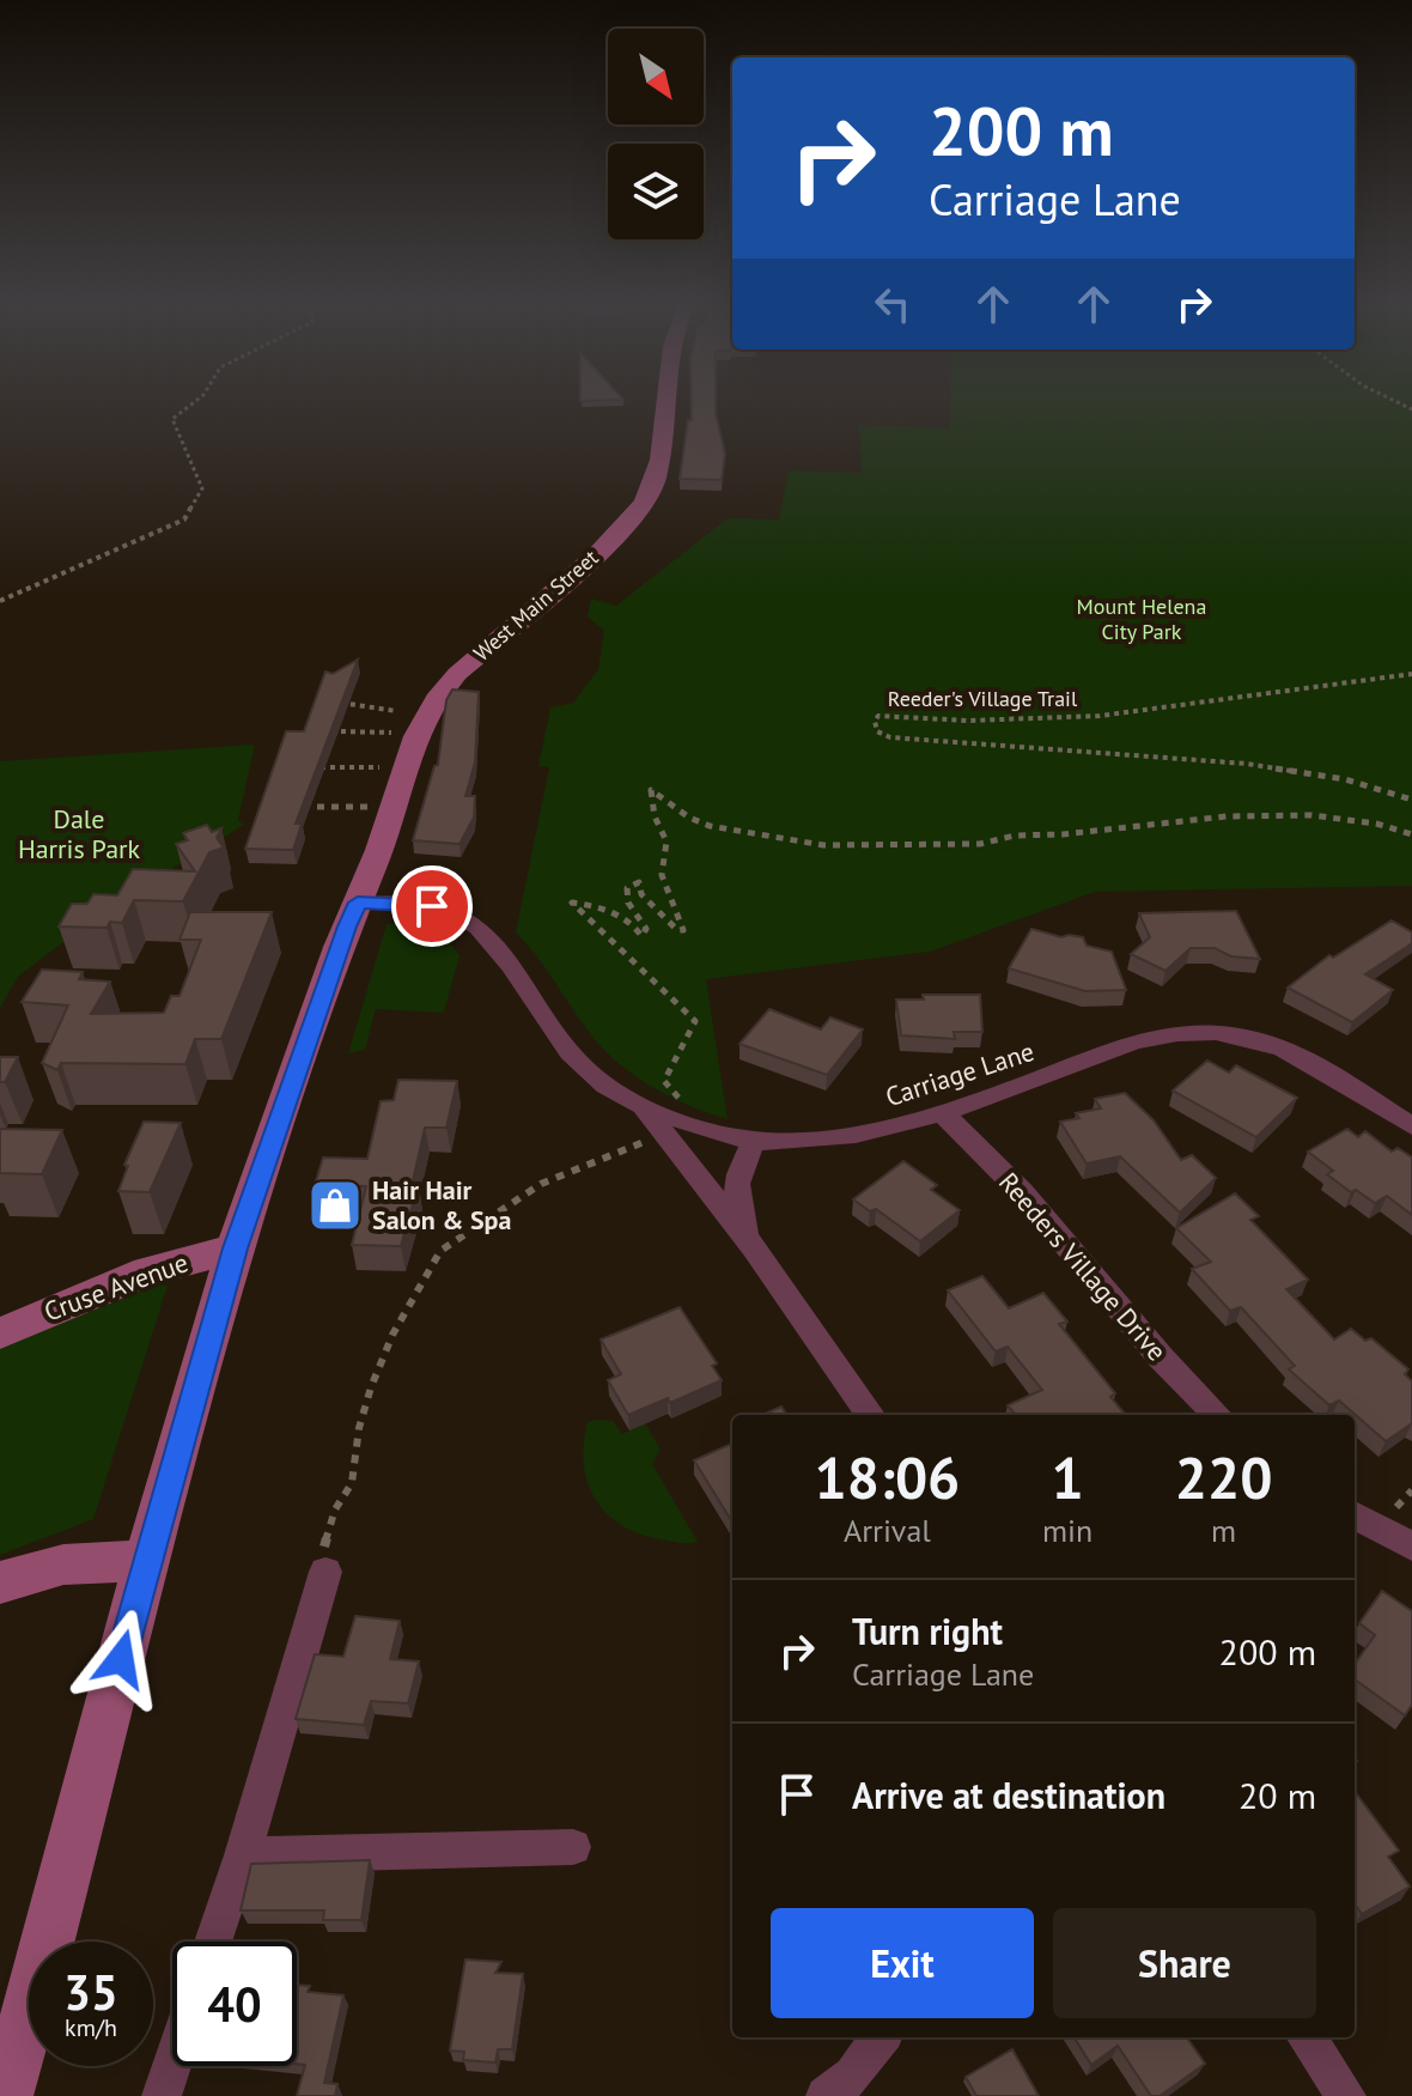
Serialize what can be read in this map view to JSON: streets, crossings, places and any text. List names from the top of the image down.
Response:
{
  "streets": {
    "street": [
      "West Main Street",
      "Carriage Lane",
      "Reeders Village Drive",
      "Cruse Avenue"
    ],
    "path": ["Reeder's Village Trail"]
  },
  "crossings": [
    ["West Main Street", "Carriage Lane"],
    ["West Main Street", "Cruse Avenue"],
    ["Carriage Lane", "Reeders Village Drive"]
  ],
  "parks": ["Mount Helena City Park", "Dale Harris Park"],
  "places": {
    "shop": ["Hair Hair Salon & Spa"]
  },
  "north": "bottom right",
  "page": {
    "turn": ["200 m", "Carriage Lane"],
    "eta": [
      "18:06",
      "Arrival",
      "1",
      "min",
      "220",
      "m"
    ],
    "list": [
      {
        "name": "Turn right",
        "note": "Carriage Lane",
        "value": "200 m"
      },
      {
        "name": "Arrive at destination",
        "value": "20 m"
      }
    ],
    "buttons": ["Exit", "Share"],
    "speed": "35 km/h",
    "limit": "40"
  }
}
